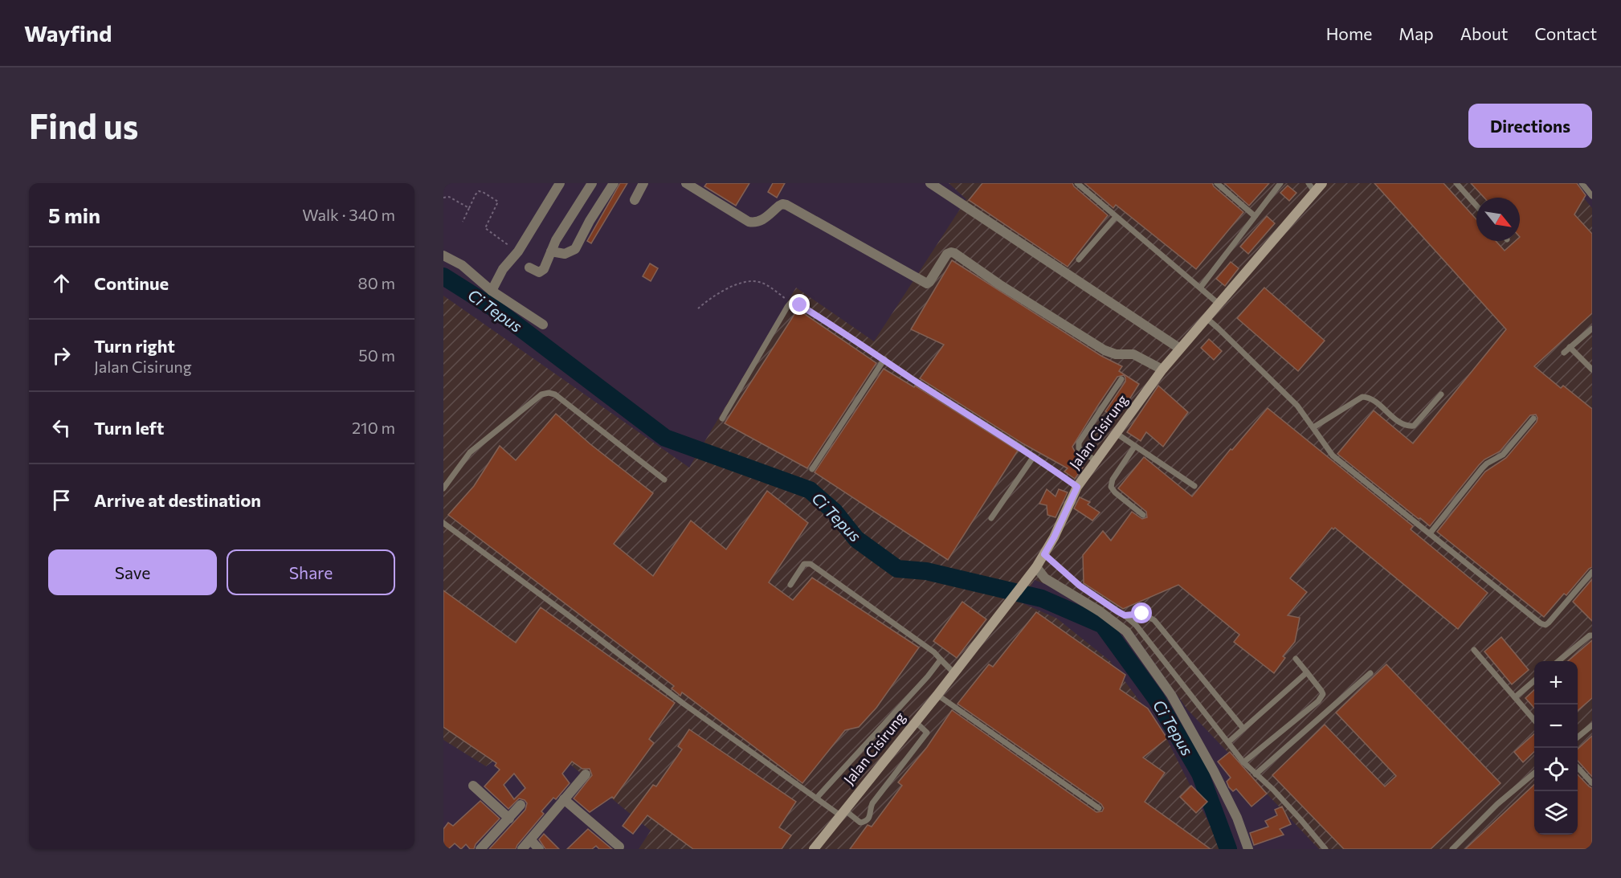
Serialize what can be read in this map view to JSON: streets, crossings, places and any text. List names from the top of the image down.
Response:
{
  "streets": {
    "main road": ["Jalan Cisirung"]
  },
  "water": ["Ci Tepus"],
  "north": "bottom right",
  "page": {
    "header": "Wayfind",
    "nav": [
      "Home",
      "Map",
      "About",
      "Contact"
    ],
    "buttons": [
      "Directions",
      ["Save", "Share"]
    ],
    "title": "Find us",
    "heading": ["5 min", "Walk · 340 m"],
    "list": [
      ["Continue", "80 m"],
      ["Turn right", "Jalan Cisirung", "50 m"],
      ["Turn left", "210 m"],
      "Arrive at destination"
    ],
    "map_buttons": ["+", "−"]
  }
}
